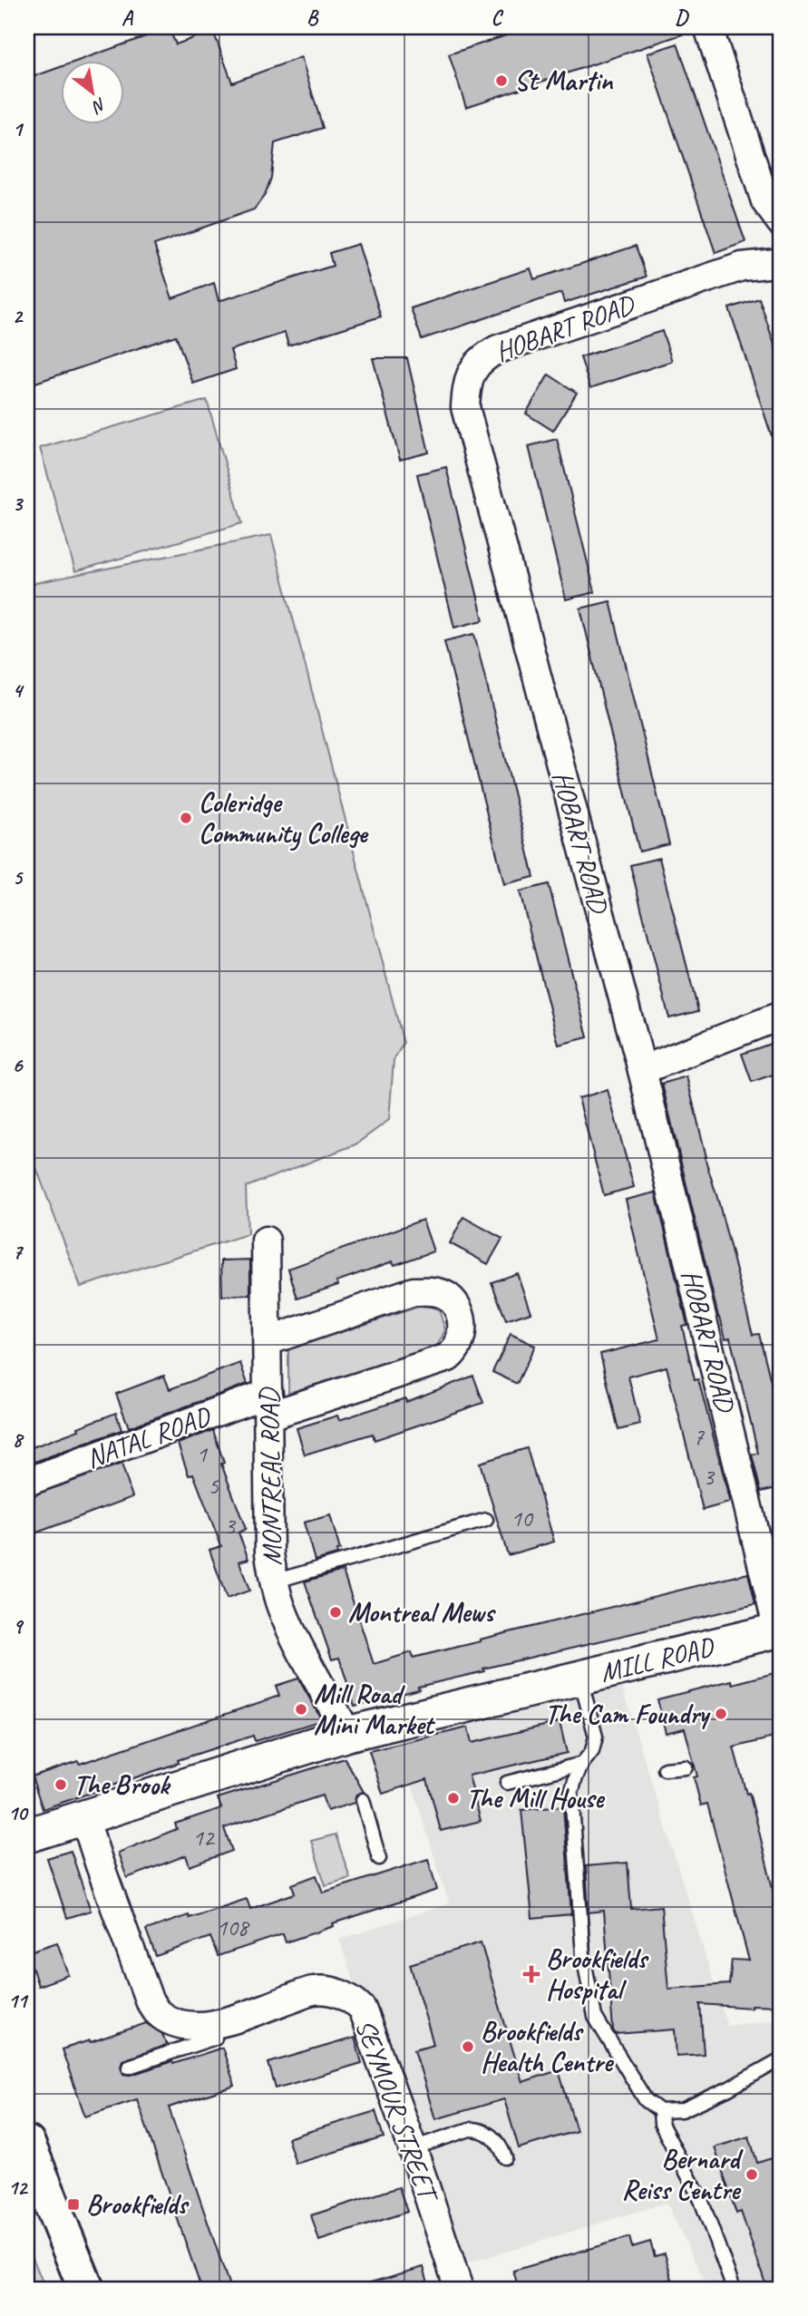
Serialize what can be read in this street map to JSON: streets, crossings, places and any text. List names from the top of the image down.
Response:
{
  "streets": {
    "street": [
      "HOBART ROAD",
      "NATAL ROAD",
      "MONTREAL ROAD",
      "MILL ROAD",
      "SEYMOUR STREET"
    ]
  },
  "crossings": [
    ["HOBART ROAD", "MILL ROAD"],
    ["NATAL ROAD", "MONTREAL ROAD"],
    ["MONTREAL ROAD", "MILL ROAD"]
  ],
  "places": {
    "other": [
      "St Martin",
      "Coleridge Community College",
      "Montreal Mews",
      "Mill Road Mini Market",
      "The Cam Foundry",
      "The Brook",
      "The Mill House",
      "Brookfields Health Centre",
      "Bernard Reiss Centre"
    ],
    "health": ["Brookfields Hospital"],
    "transit": ["Brookfields"]
  },
  "house_numbers": [
    "7",
    "1",
    "3",
    "5",
    "10",
    "3",
    "12",
    "108"
  ],
  "north": "bottom right",
  "grid": {
    "columns": [
      "A",
      "B",
      "C",
      "D"
    ],
    "rows": [
      "1",
      "2",
      "3",
      "4",
      "5",
      "6",
      "7",
      "8",
      "9",
      "10",
      "11",
      "12"
    ]
  }
}
